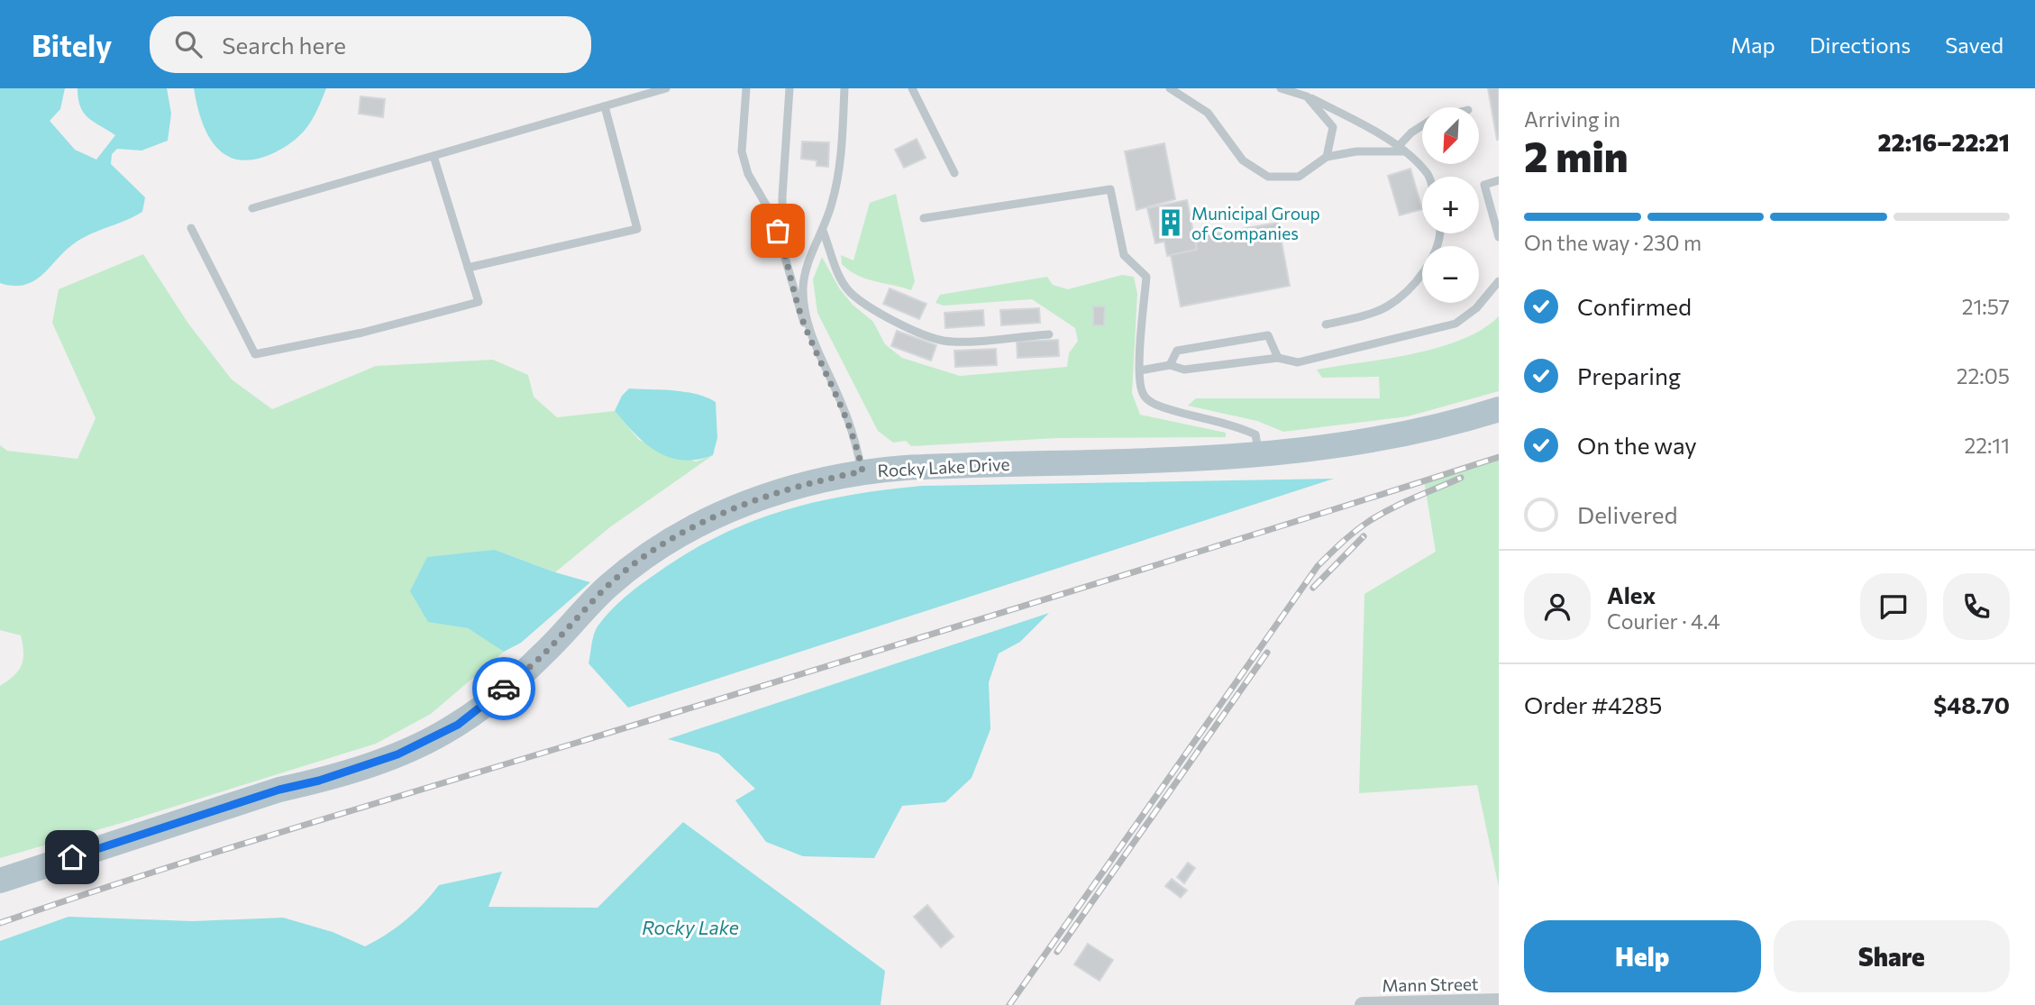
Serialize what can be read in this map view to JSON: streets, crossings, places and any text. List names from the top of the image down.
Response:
{
  "streets": {
    "main road": ["Rocky Lake Drive"],
    "street": ["Mann Street"]
  },
  "water": ["Rocky Lake"],
  "places": {
    "building": ["Municipal Group of Companies"]
  },
  "north": "bottom left",
  "page": {
    "header": "Bitely",
    "search": "Search here",
    "nav": ["Map", "Directions", "Saved"],
    "heading": ["2 min", "Arriving in", "22:16–22:21"],
    "panel": [
      "Alex",
      "Courier · 4.4",
      "Order #4285",
      "$48.70"
    ],
    "map_buttons": ["+", "−"],
    "bar": "On the way · 230 m",
    "list": [
      ["Confirmed", "21:57"],
      ["Preparing", "22:05"],
      ["On the way", "22:11"],
      "Delivered"
    ],
    "buttons": ["Help", "Share"]
  }
}
